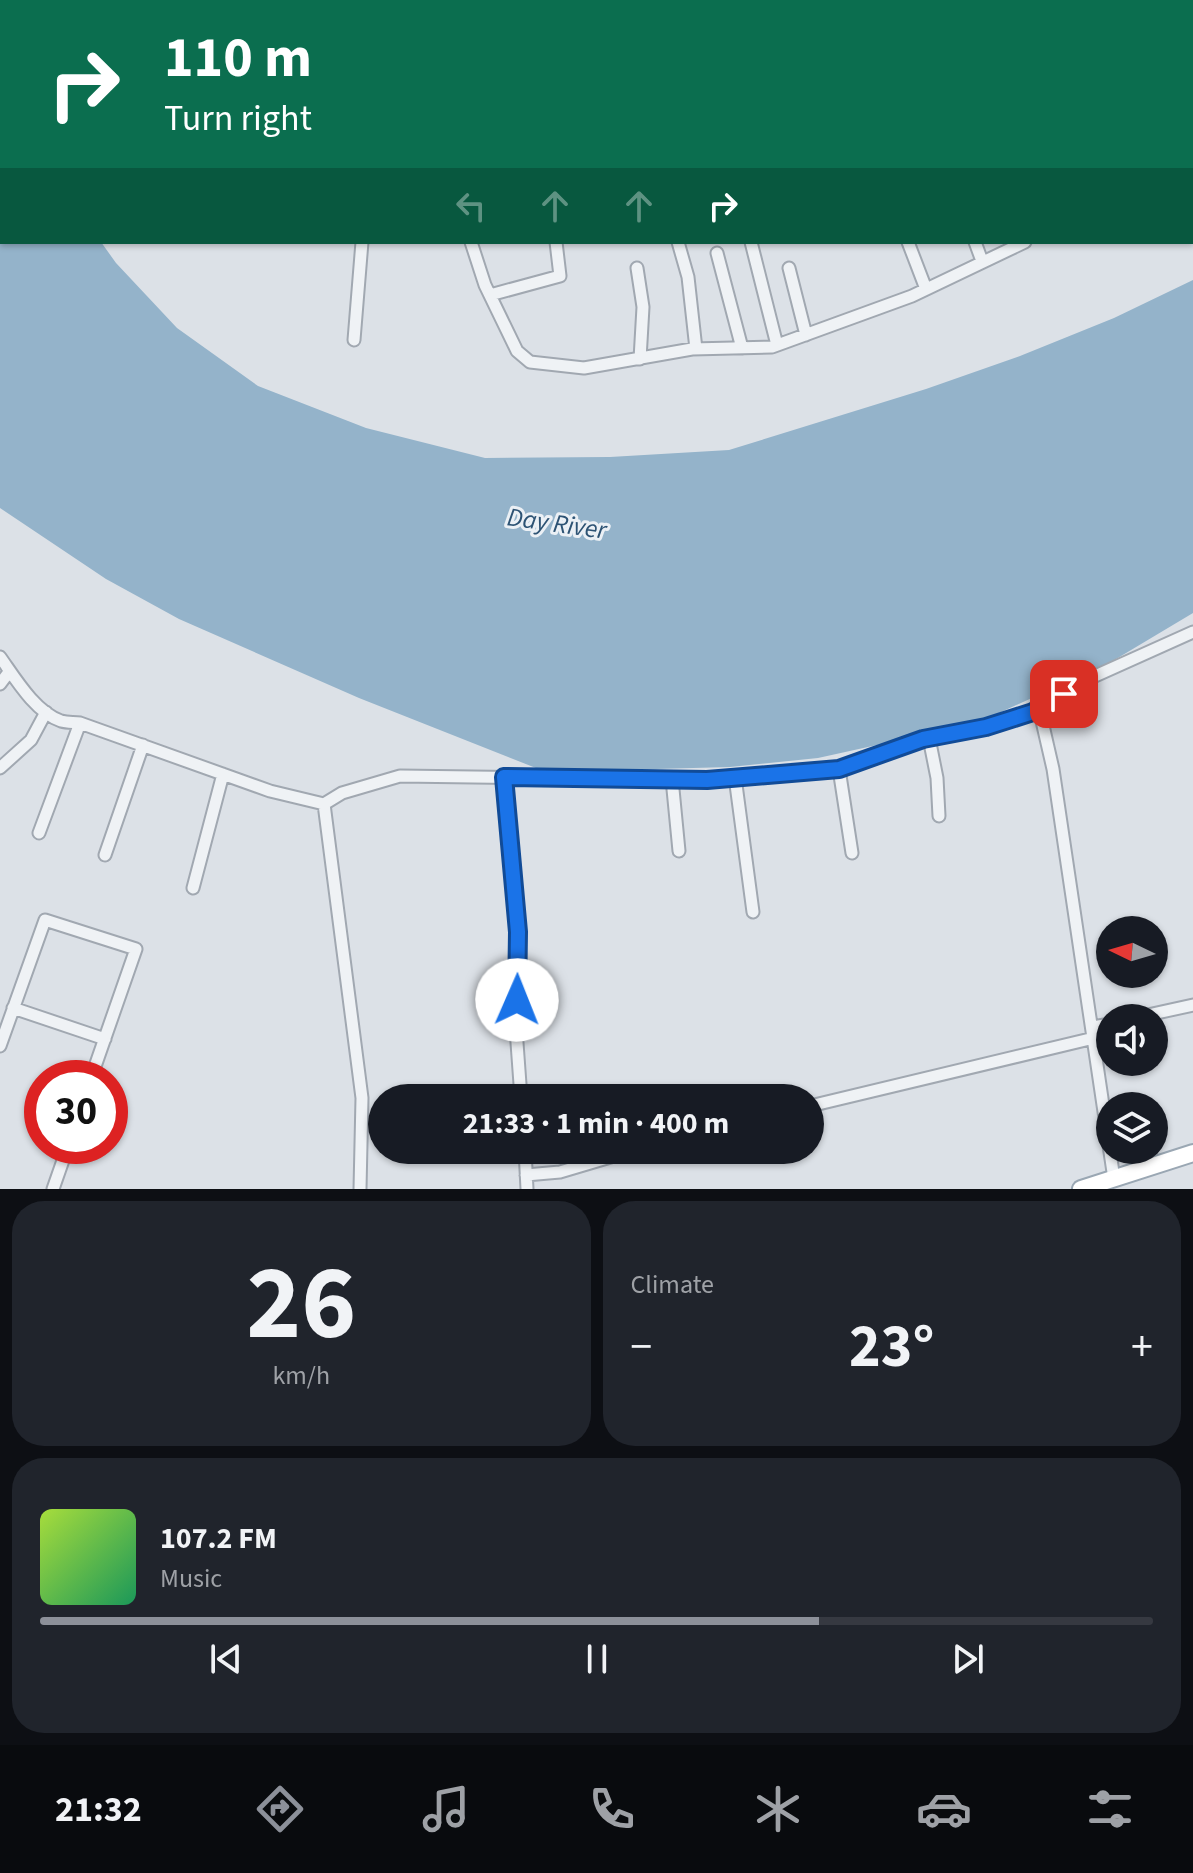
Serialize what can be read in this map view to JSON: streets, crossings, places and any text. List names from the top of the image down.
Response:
{
  "water": ["Day River"],
  "north": "left",
  "page": {
    "turn": ["110 m", "Turn right"],
    "limit": "30",
    "trip": "21:33 · 1 min · 400 m",
    "tile": [
      ["26", "km/h"],
      "Climate"
    ],
    "heat": ["−", "23°", "+"],
    "song": ["107.2 FM", "Music"],
    "tabs": "21:32"
  }
}
